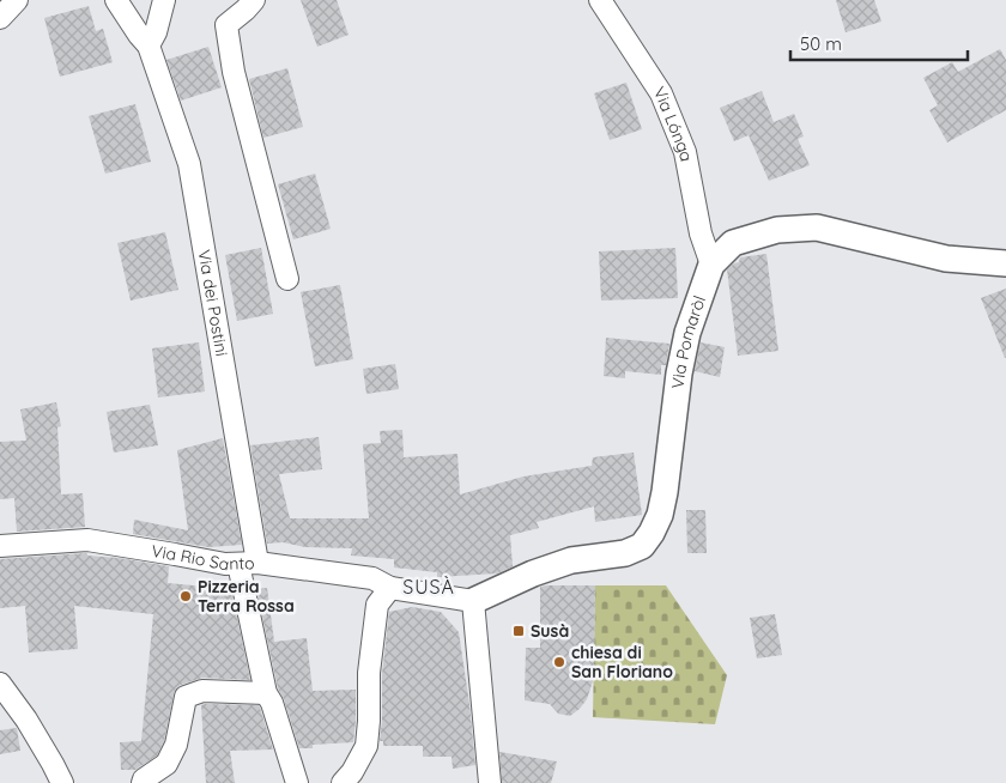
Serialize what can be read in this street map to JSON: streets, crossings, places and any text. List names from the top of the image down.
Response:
{
  "streets": {
    "street": [
      "Via Lónga",
      "Via dei Postini",
      "Via Pomaròl",
      "Via Rio Santo"
    ]
  },
  "crossings": [
    ["Via Lónga", "Via Pomaròl"],
    ["Via dei Postini", "Via Rio Santo"],
    ["Via Pomaròl", "Via Rio Santo"]
  ],
  "districts": ["SUSÀ"],
  "places": {
    "other": ["Pizzeria Terra Rossa", "chiesa di San Floriano"],
    "transit": ["Susà"]
  },
  "scale_bar": "50 m"
}
